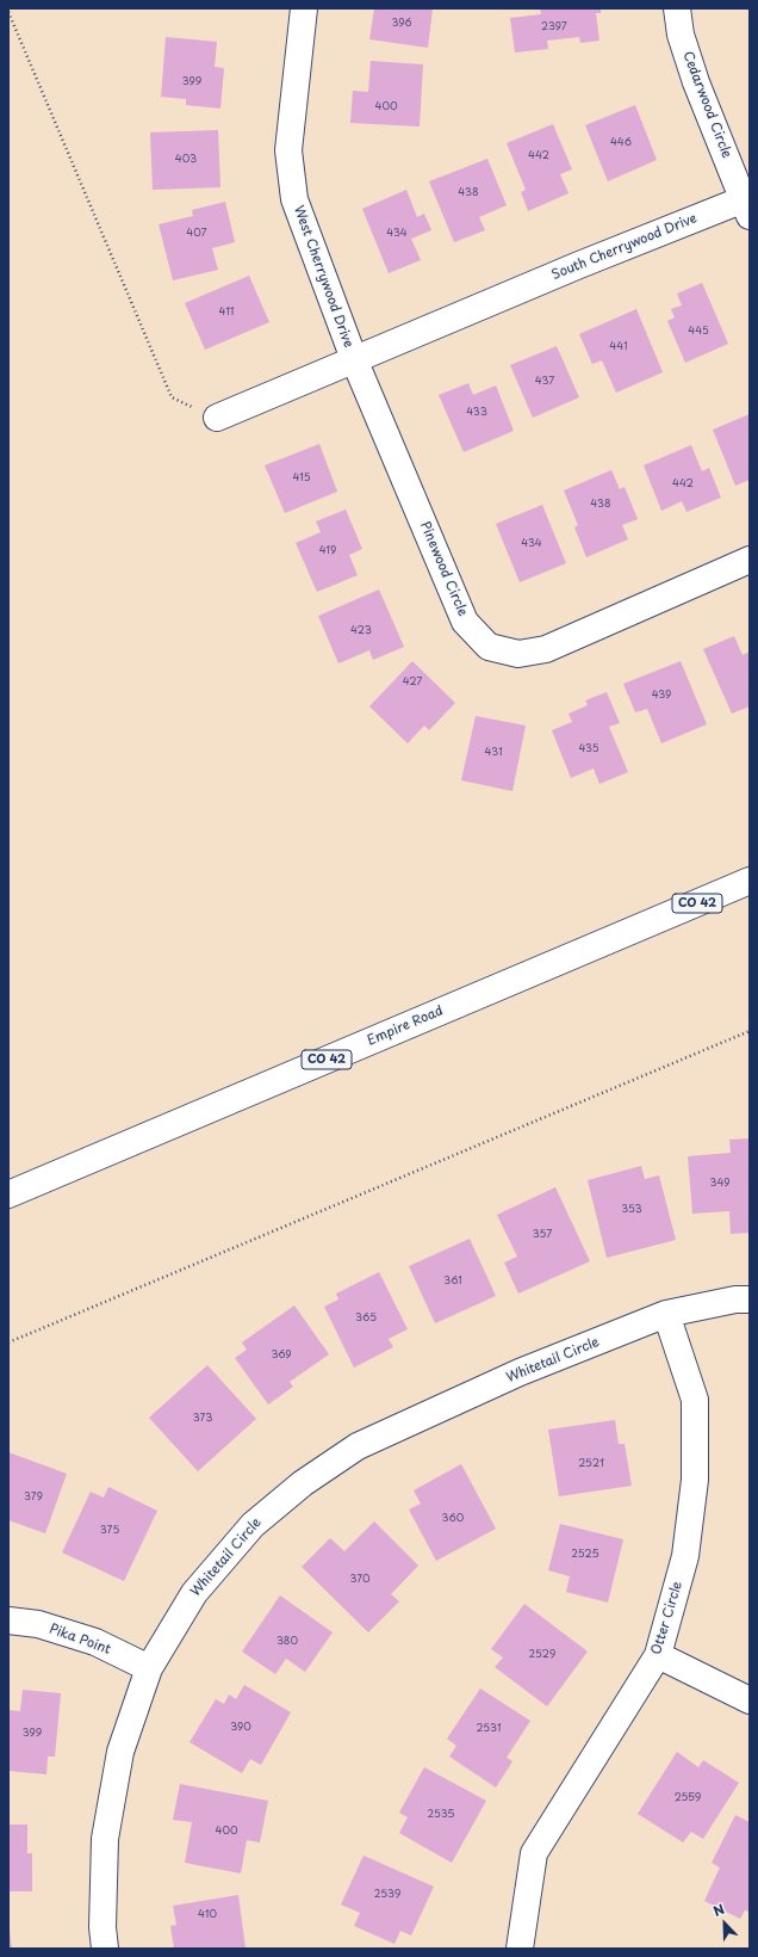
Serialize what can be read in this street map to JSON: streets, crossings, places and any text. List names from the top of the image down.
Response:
{
  "streets": {
    "street": [
      "Cedarwood Circle",
      "South Cherrywood Drive",
      "West Cherrywood Drive",
      "Pinewood Circle",
      "CO 42",
      "Empire Road",
      "Whitetail Circle",
      "Otter Circle",
      "Pika Point"
    ]
  },
  "crossings": [
    ["Cedarwood Circle", "South Cherrywood Drive"],
    ["South Cherrywood Drive", "West Cherrywood Drive"],
    ["West Cherrywood Drive", "Pinewood Circle"],
    ["Whitetail Circle", "Otter Circle"],
    ["Whitetail Circle", "Pika Point"]
  ],
  "house_numbers": [
    "396",
    "2397",
    "399",
    "400",
    "446",
    "442",
    "403",
    "438",
    "407",
    "434",
    "411",
    "445",
    "441",
    "437",
    "433",
    "415",
    "442",
    "438",
    "434",
    "419",
    "423",
    "427",
    "439",
    "435",
    "431",
    "349",
    "353",
    "357",
    "361",
    "365",
    "369",
    "373",
    "2521",
    "379",
    "360",
    "375",
    "2525",
    "370",
    "380",
    "2529",
    "390",
    "2531",
    "399",
    "2559",
    "2535",
    "400",
    "2539",
    "410"
  ],
  "north": "top left"
}
